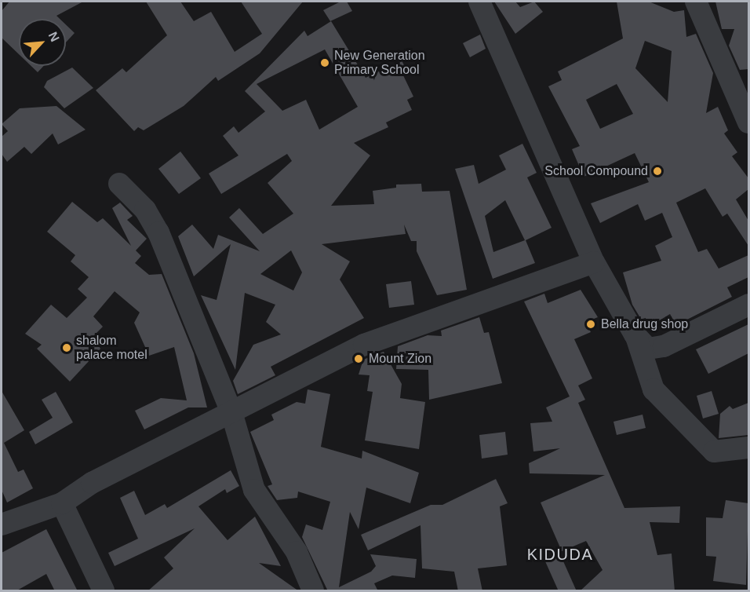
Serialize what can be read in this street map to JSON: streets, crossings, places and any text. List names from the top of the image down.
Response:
{
  "districts": ["KIDUDA"],
  "places": [
    "New Generation Primary School",
    "School Compound",
    "Bella drug shop",
    "shalom palace motel",
    "Mount Zion"
  ],
  "north": "top right"
}
